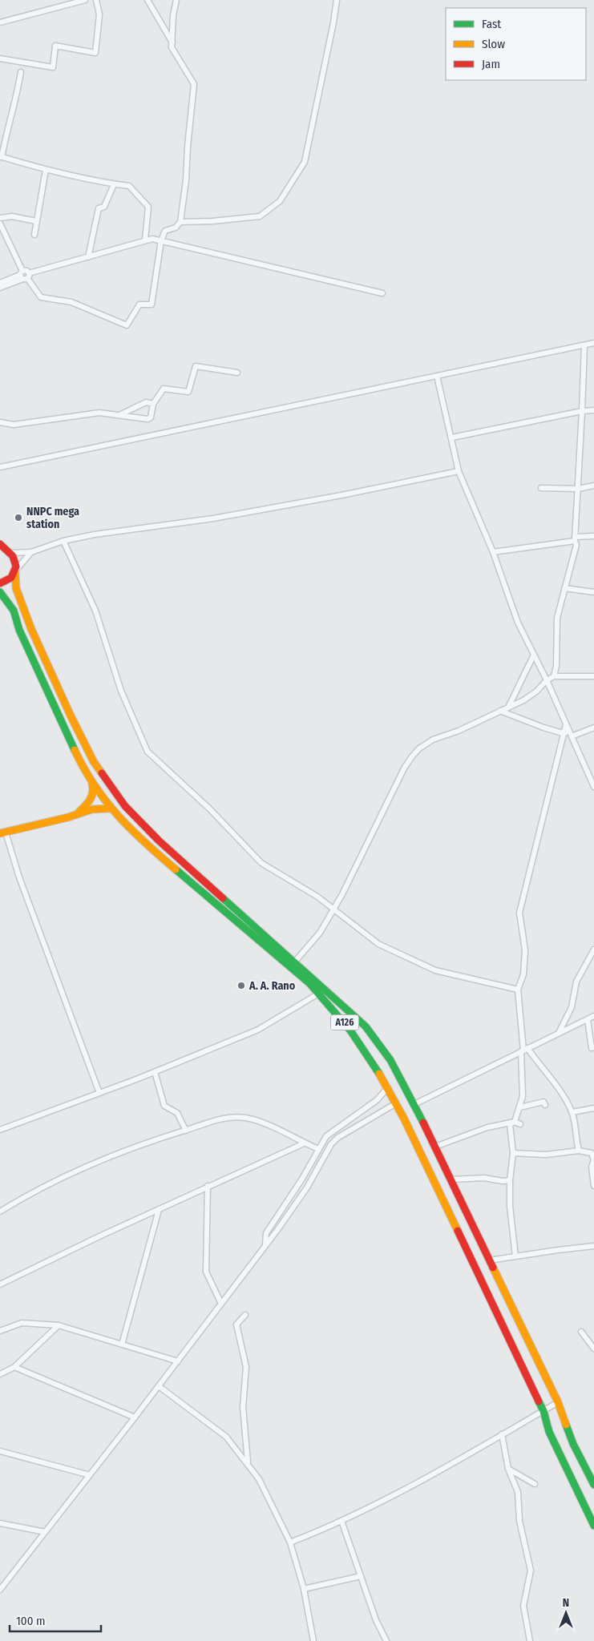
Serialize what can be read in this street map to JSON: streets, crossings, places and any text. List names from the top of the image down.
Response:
{
  "streets": {
    "main road": ["A126"]
  },
  "places": ["NNPC mega station", "A. A. Rano"],
  "legend": ["Fast", "Slow", "Jam"],
  "scale_bar": "100 m",
  "north": "top"
}
